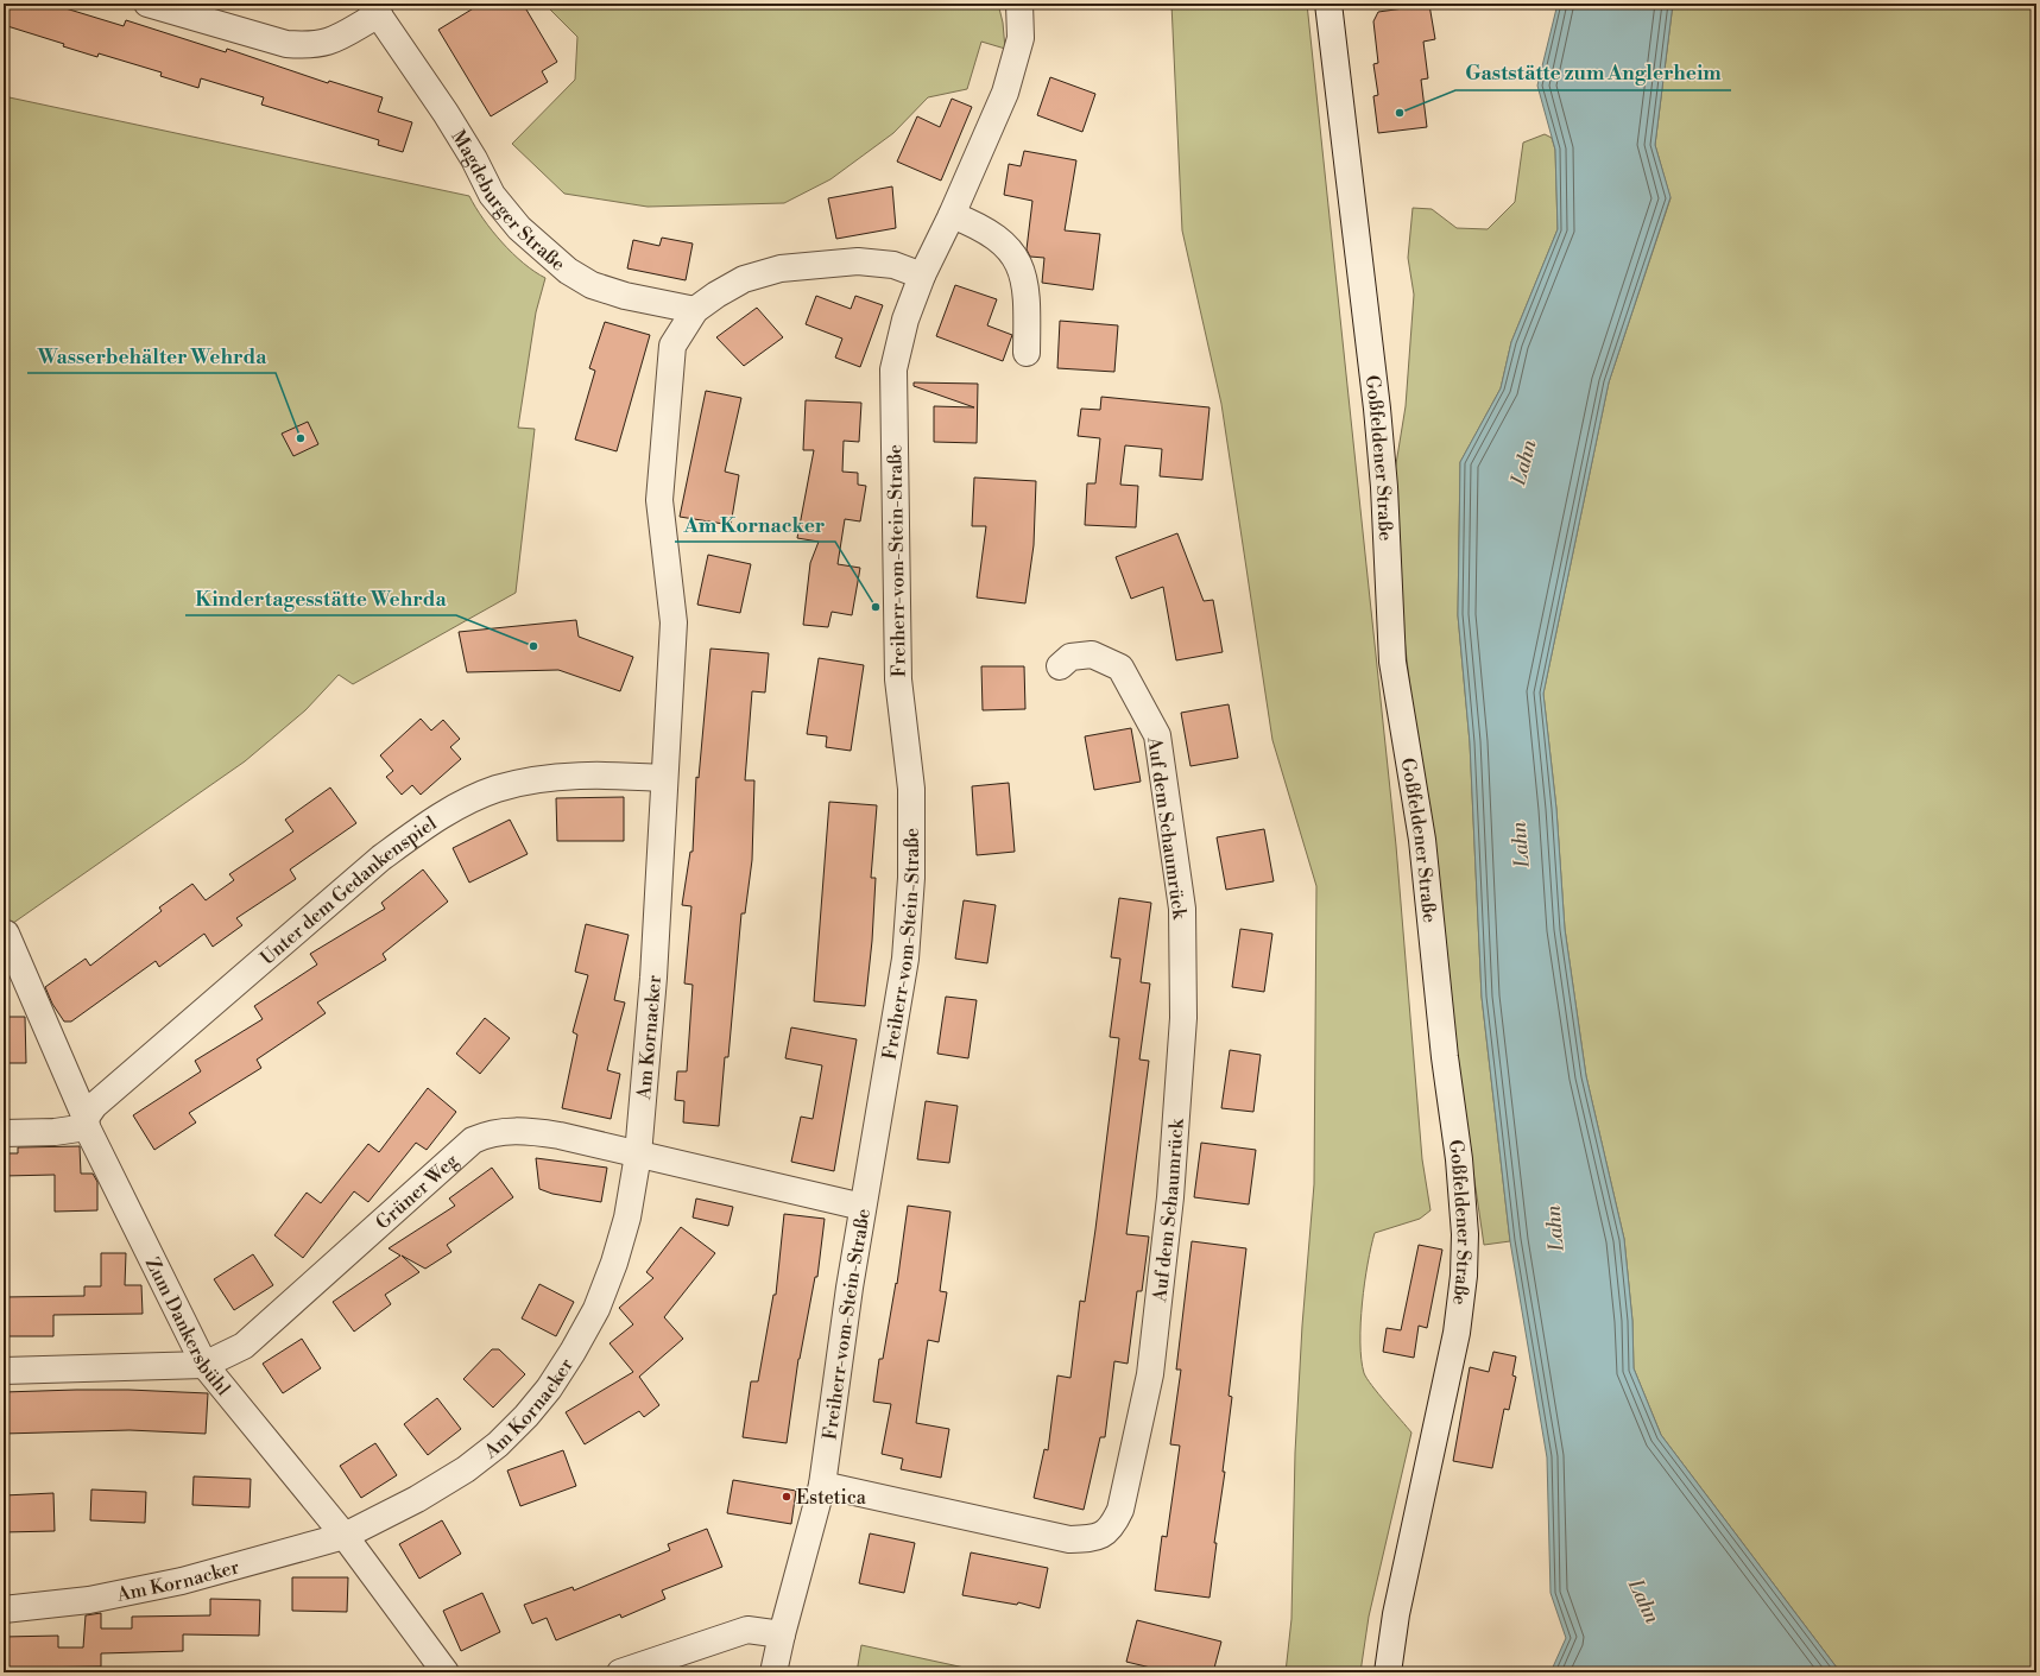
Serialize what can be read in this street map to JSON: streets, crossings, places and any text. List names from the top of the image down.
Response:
{
  "streets": {
    "street": [
      "Magdeburger Straße",
      "Goßfeldener Straße",
      "Freiherr-vom-Stein-Straße",
      "Auf dem Schaumrück",
      "Unter dem Gedankenspiel",
      "Am Kornacker",
      "Grüner Weg",
      "Zum Dankersbühl"
    ]
  },
  "crossings": [
    ["Magdeburger Straße", "Am Kornacker"],
    ["Freiherr-vom-Stein-Straße", "Auf dem Schaumrück"],
    ["Freiherr-vom-Stein-Straße", "Am Kornacker"],
    ["Freiherr-vom-Stein-Straße", "Grüner Weg"],
    ["Unter dem Gedankenspiel", "Am Kornacker"],
    ["Unter dem Gedankenspiel", "Zum Dankersbühl"],
    ["Am Kornacker", "Grüner Weg"],
    ["Am Kornacker", "Zum Dankersbühl"],
    ["Grüner Weg", "Zum Dankersbühl"]
  ],
  "water": ["Lahn"],
  "places": [
    "Gaststätte zum Anglerheim",
    "Wasserbehälter Wehrda",
    "Am Kornacker",
    "Kindertagesstätte Wehrda",
    "Estetica"
  ]
}
